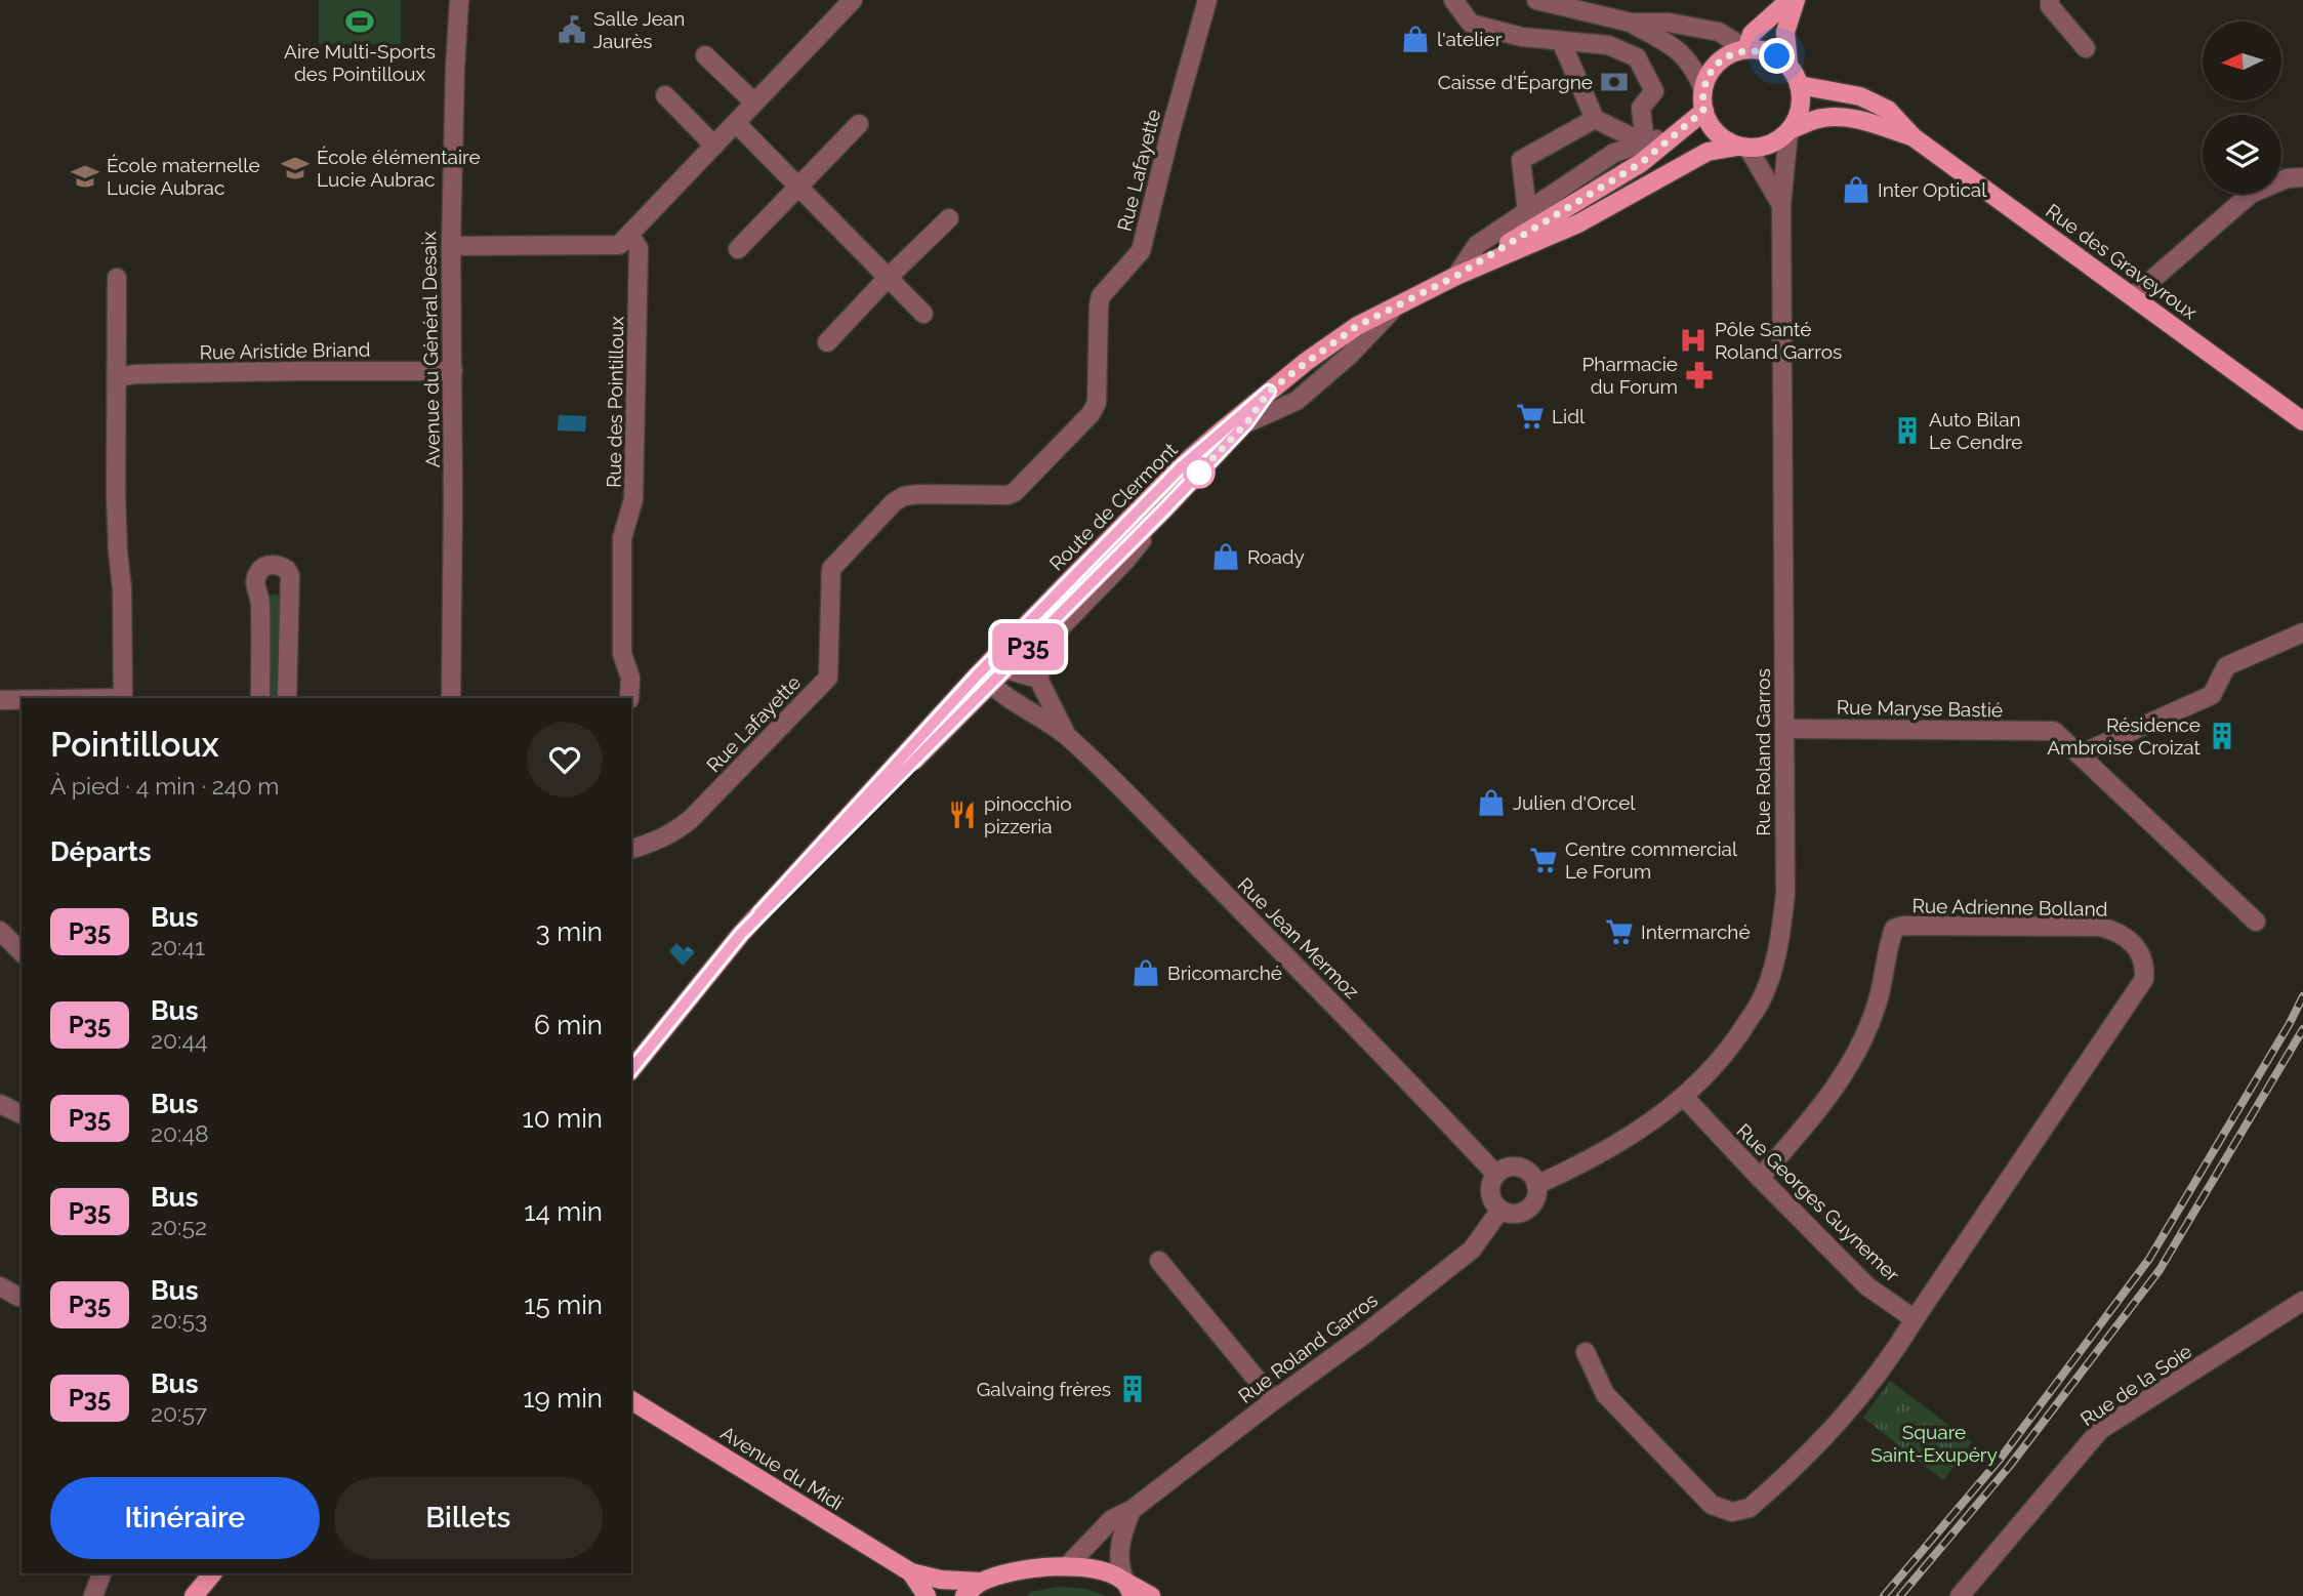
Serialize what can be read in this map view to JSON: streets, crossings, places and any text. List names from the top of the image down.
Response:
{
  "streets": {
    "main road": ["Rue des Graveyroux", "Route de Clermont", "Avenue du Midi"],
    "street": [
      "Rue Lafayette",
      "Avenue du Général Desaix",
      "Rue Aristide Briand",
      "Rue des Pointilloux",
      "Rue Maryse Bastié",
      "Rue Roland Garros",
      "Rue Adrienne Bolland",
      "Rue Jean Mermoz",
      "Rue Georges Guynemer",
      "Rue de la Soie"
    ]
  },
  "crossings": [
    ["Rue des Graveyroux", "Route de Clermont"],
    ["Rue des Graveyroux", "Rue Roland Garros"],
    ["Avenue du Général Desaix", "Rue Aristide Briand"],
    ["Route de Clermont", "Rue Roland Garros"],
    ["Route de Clermont", "Rue Jean Mermoz"],
    ["Rue Maryse Bastié", "Rue Roland Garros"],
    ["Rue Roland Garros", "Rue Jean Mermoz"],
    ["Rue Roland Garros", "Rue Georges Guynemer"],
    ["Rue Adrienne Bolland", "Rue Georges Guynemer"]
  ],
  "parks": ["Square Saint-Exupéry"],
  "places": {
    "sports": ["Aire Multi-Sports des Pointilloux"],
    "public building": ["Salle Jean Jaurès"],
    "shop": [
      "l'atelier",
      "Inter Optical",
      "Roady",
      "Julien d'Orcel",
      "Bricomarché"
    ],
    "bank": ["Caisse d'Épargne"],
    "school or university": ["École élémentaire Lucie Aubrac", "École maternelle Lucie Aubrac"],
    "hospital": ["Pôle Santé Roland Garros"],
    "pharmacy": ["Pharmacie du Forum"],
    "supermarket": ["Lidl", "Centre commercial Le Forum", "Intermarché"],
    "building": ["Auto Bilan Le Cendre", "Résidence Ambroise Croizat", "Galvaing frères"],
    "restaurant": ["pinocchio pizzeria"]
  },
  "lines": ["bus line P35"],
  "north": "left",
  "page": {
    "on_map": "P35",
    "heading": [
      ["Pointilloux", "À pied · 4 min · 240 m"],
      "Départs"
    ],
    "list": [
      {
        "mark": "P35",
        "name": "Bus",
        "note": "20:41",
        "value": "3 min"
      },
      {
        "mark": "P35",
        "name": "Bus",
        "note": "20:44",
        "value": "6 min"
      },
      {
        "mark": "P35",
        "name": "Bus",
        "note": "20:48",
        "value": "10 min"
      },
      {
        "mark": "P35",
        "name": "Bus",
        "note": "20:52",
        "value": "14 min"
      },
      {
        "mark": "P35",
        "name": "Bus",
        "note": "20:53",
        "value": "15 min"
      },
      {
        "mark": "P35",
        "name": "Bus",
        "note": "20:57",
        "value": "19 min"
      }
    ],
    "buttons": ["Itinéraire", "Billets"]
  }
}
